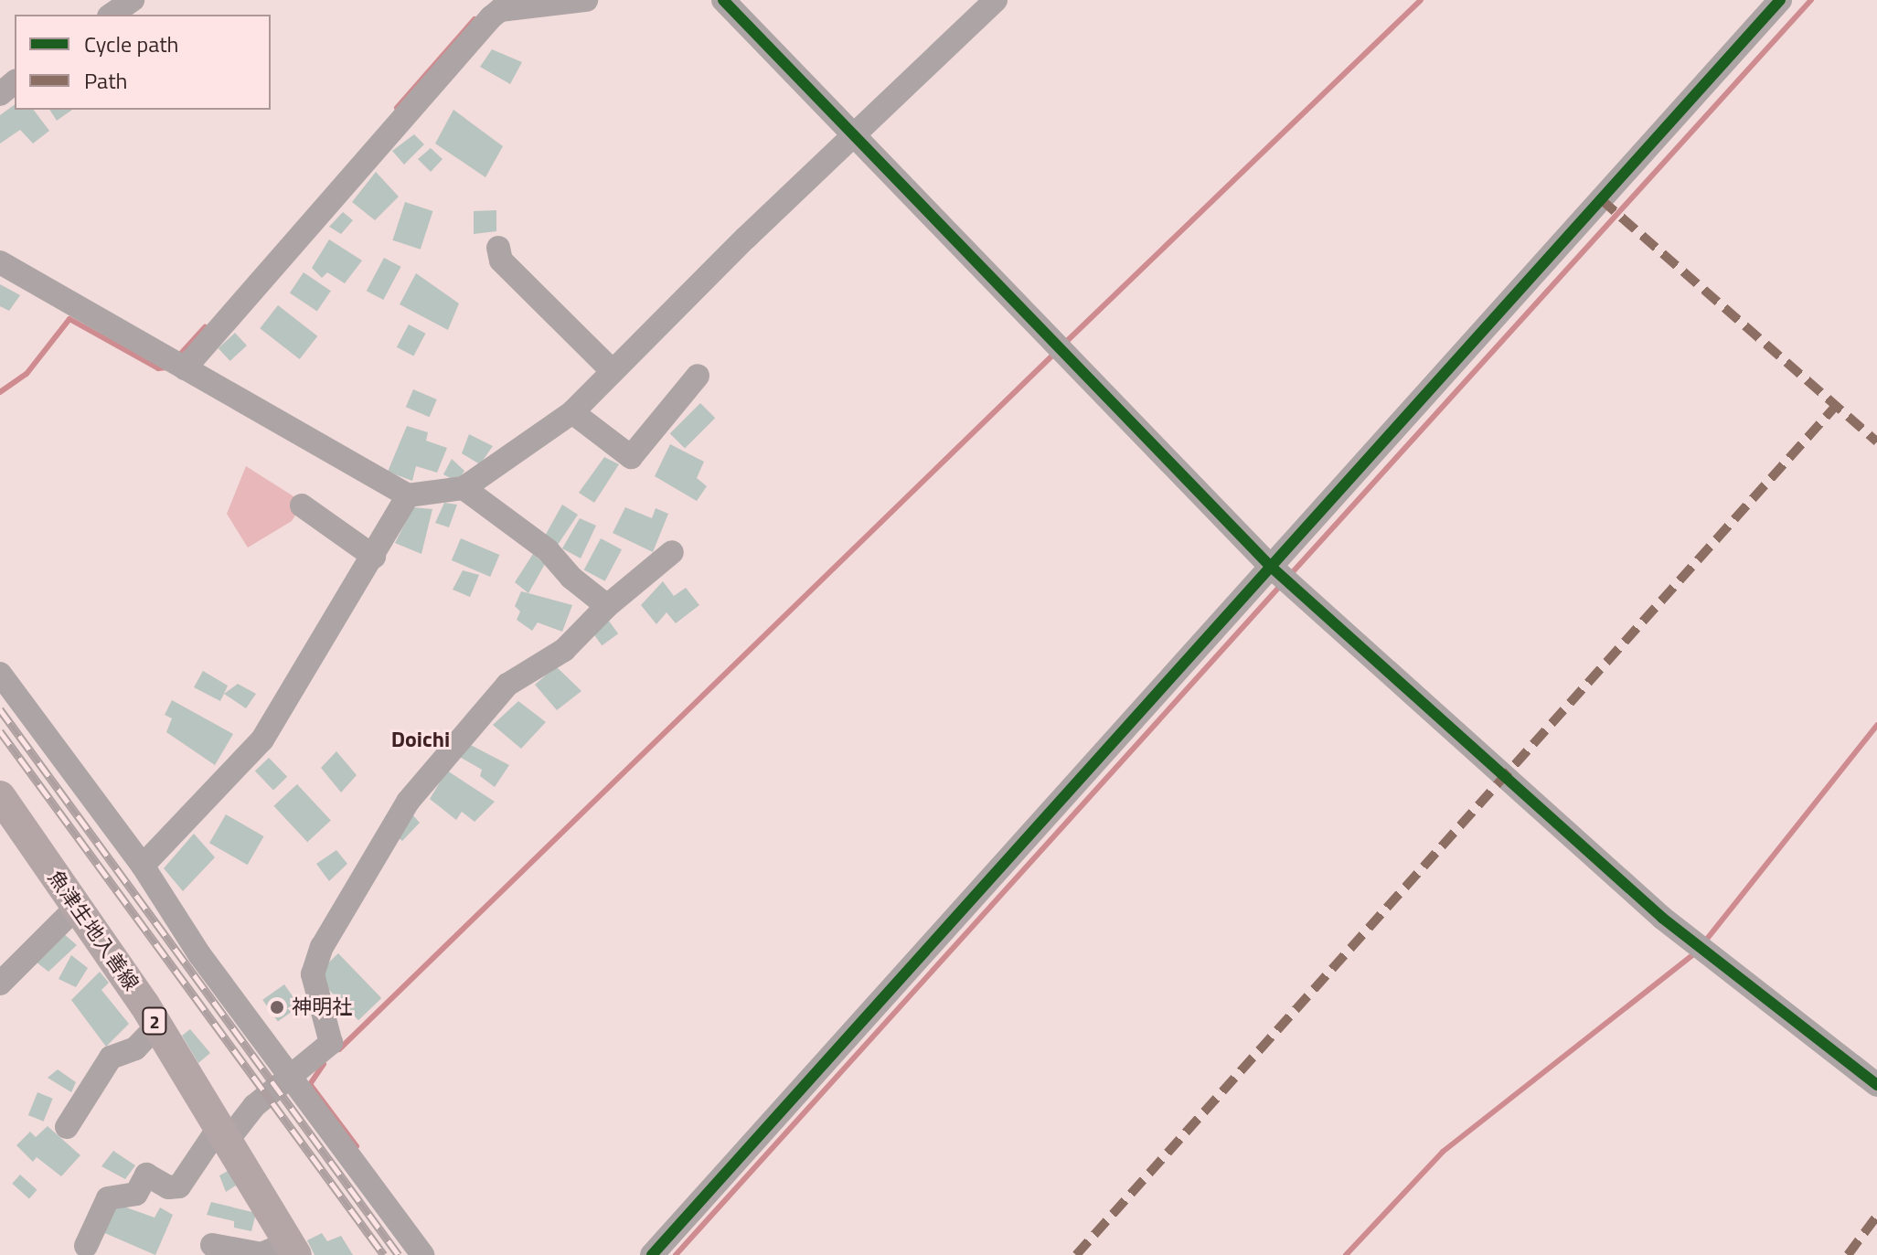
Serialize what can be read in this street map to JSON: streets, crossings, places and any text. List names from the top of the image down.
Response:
{
  "streets": {
    "main road": ["魚津生地入善線", "2"]
  },
  "districts": ["Doichi"],
  "places": ["神明社"],
  "legend": ["Cycle path", "Path"]
}
